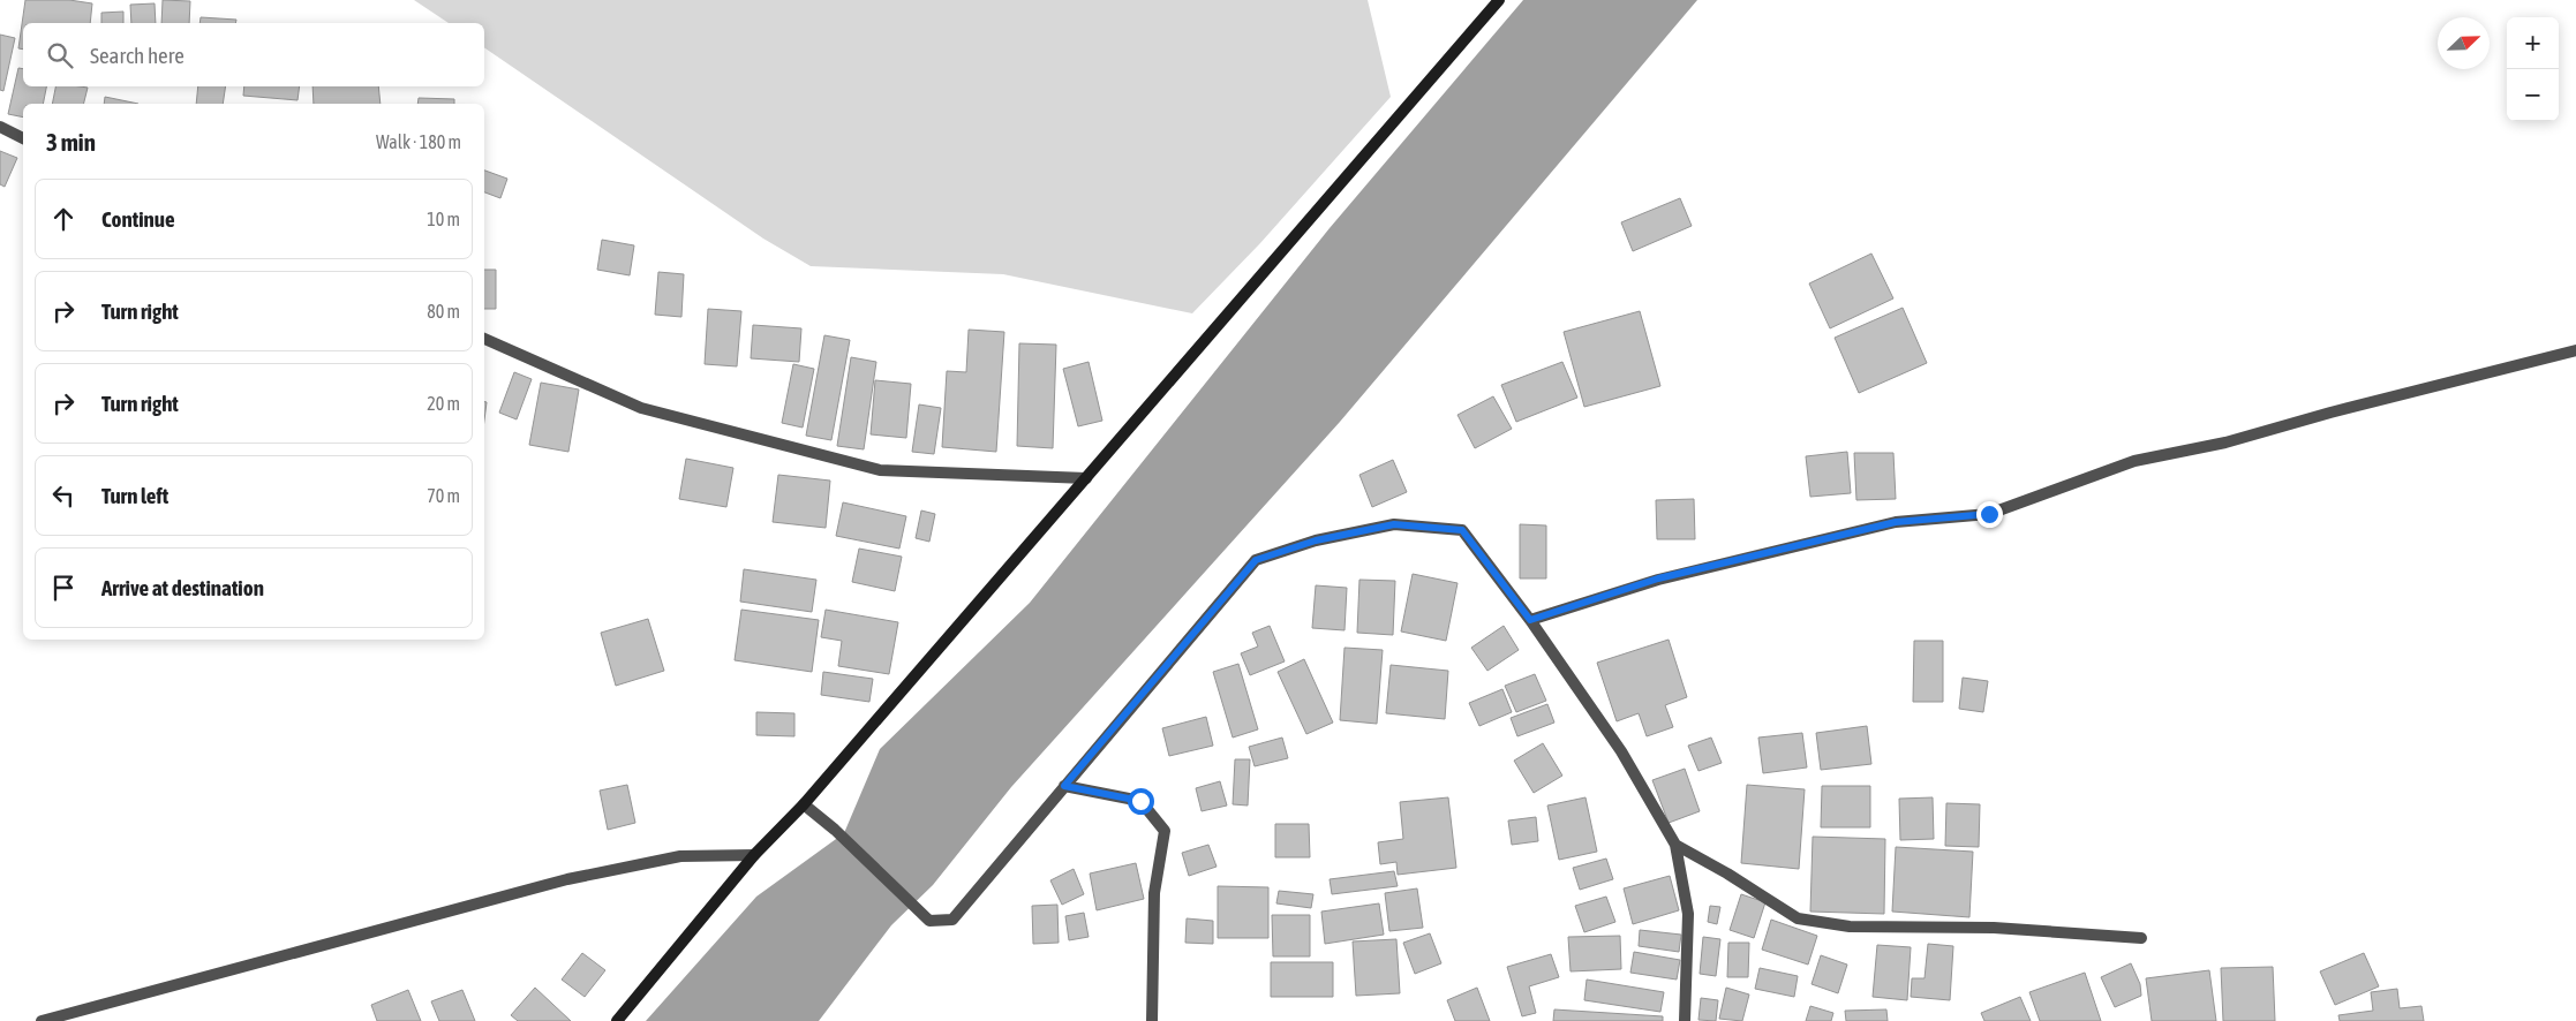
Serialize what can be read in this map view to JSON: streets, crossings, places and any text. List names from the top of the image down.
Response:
{
  "north": "top right",
  "page": {
    "map_buttons": ["+", "−"],
    "search": "Search here",
    "heading": ["3 min", "Walk · 180 m"],
    "list": [
      ["Continue", "10 m"],
      ["Turn right", "80 m"],
      ["Turn right", "20 m"],
      ["Turn left", "70 m"],
      "Arrive at destination"
    ]
  }
}
